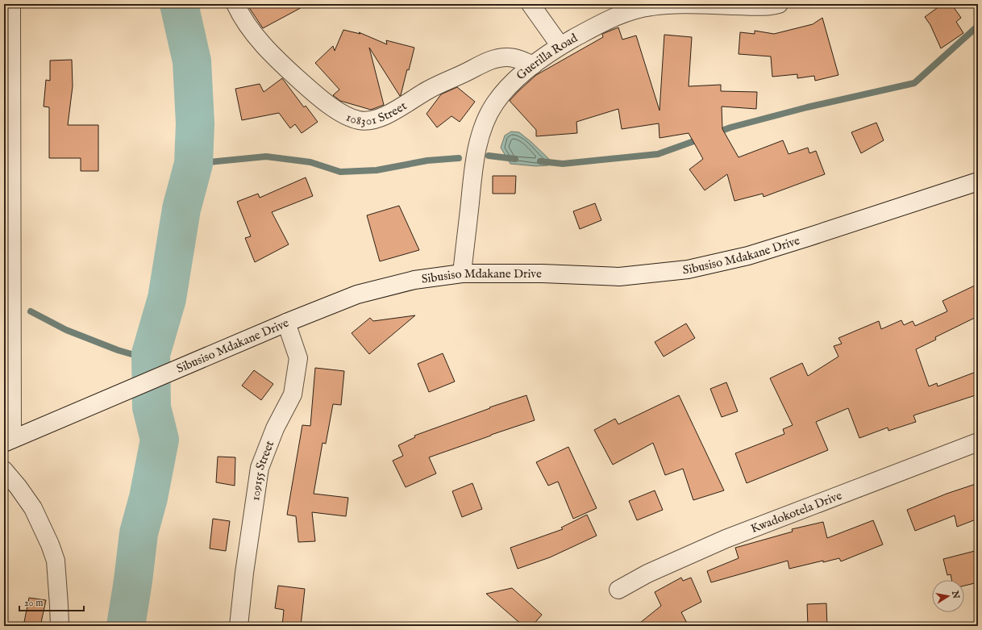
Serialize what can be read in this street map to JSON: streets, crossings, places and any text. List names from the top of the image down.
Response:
{
  "streets": {
    "street": [
      "Guerilla Road",
      "108301 Street",
      "Sibusiso Mdakane Drive",
      "109155 Street",
      "Kwadokotela Drive"
    ]
  },
  "crossings": [
    ["Guerilla Road", "108301 Street"],
    ["Guerilla Road", "Sibusiso Mdakane Drive"],
    ["Sibusiso Mdakane Drive", "109155 Street"]
  ],
  "scale_bar": "20 m",
  "north": "right"
}
